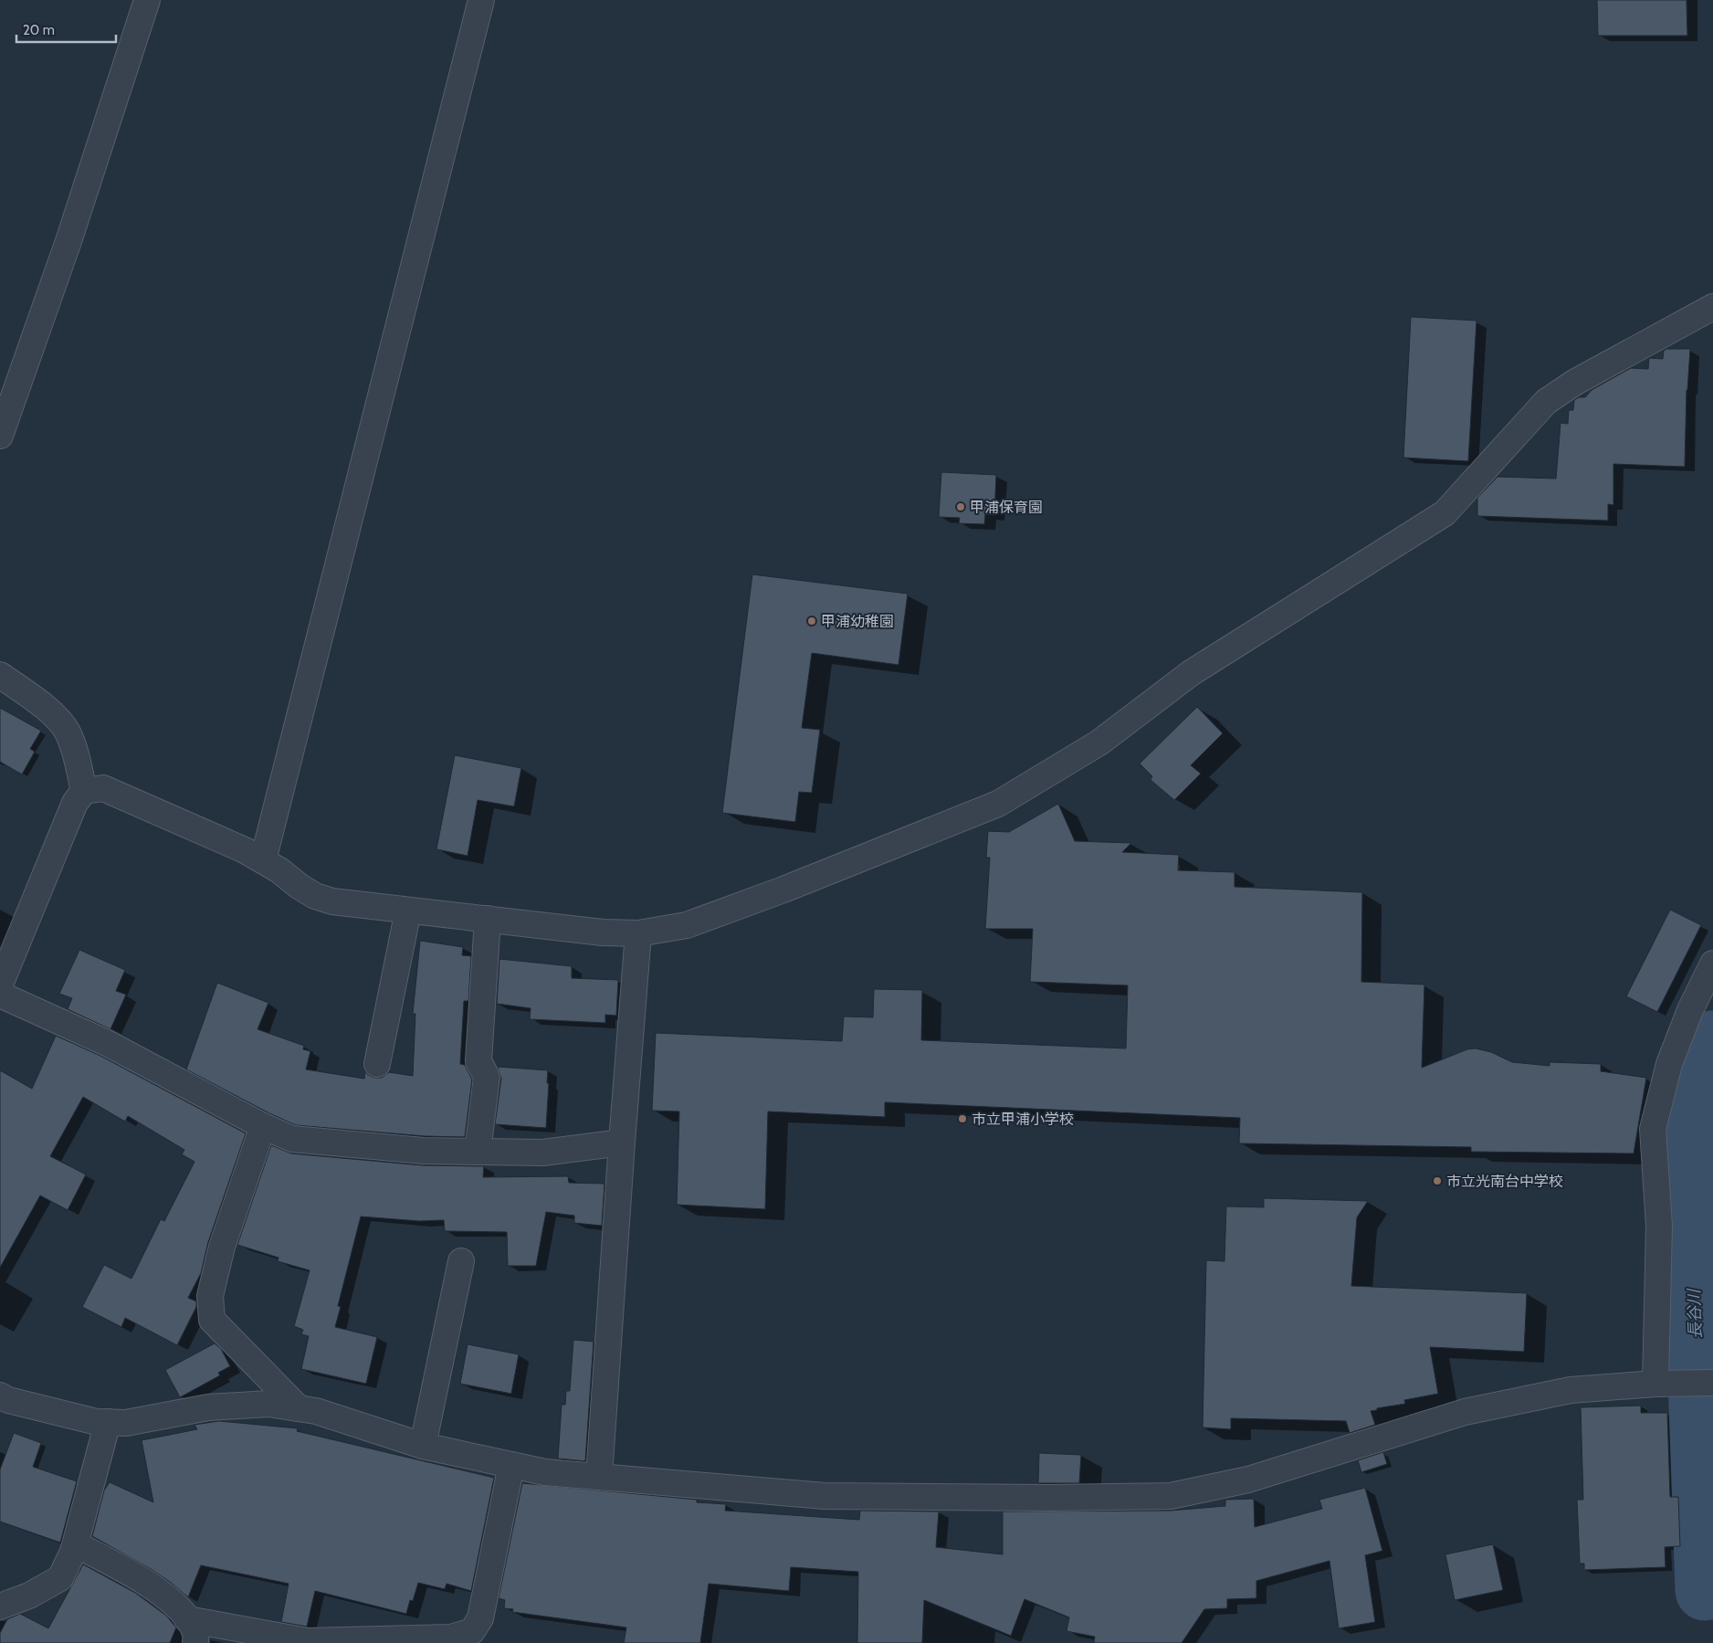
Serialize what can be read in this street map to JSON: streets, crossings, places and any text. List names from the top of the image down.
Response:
{
  "water": ["長谷川"],
  "places": [
    "甲浦保育園",
    "甲浦幼稚園",
    "市立甲浦小学校",
    "市立光南台中学校"
  ],
  "scale_bar": "20 m"
}
